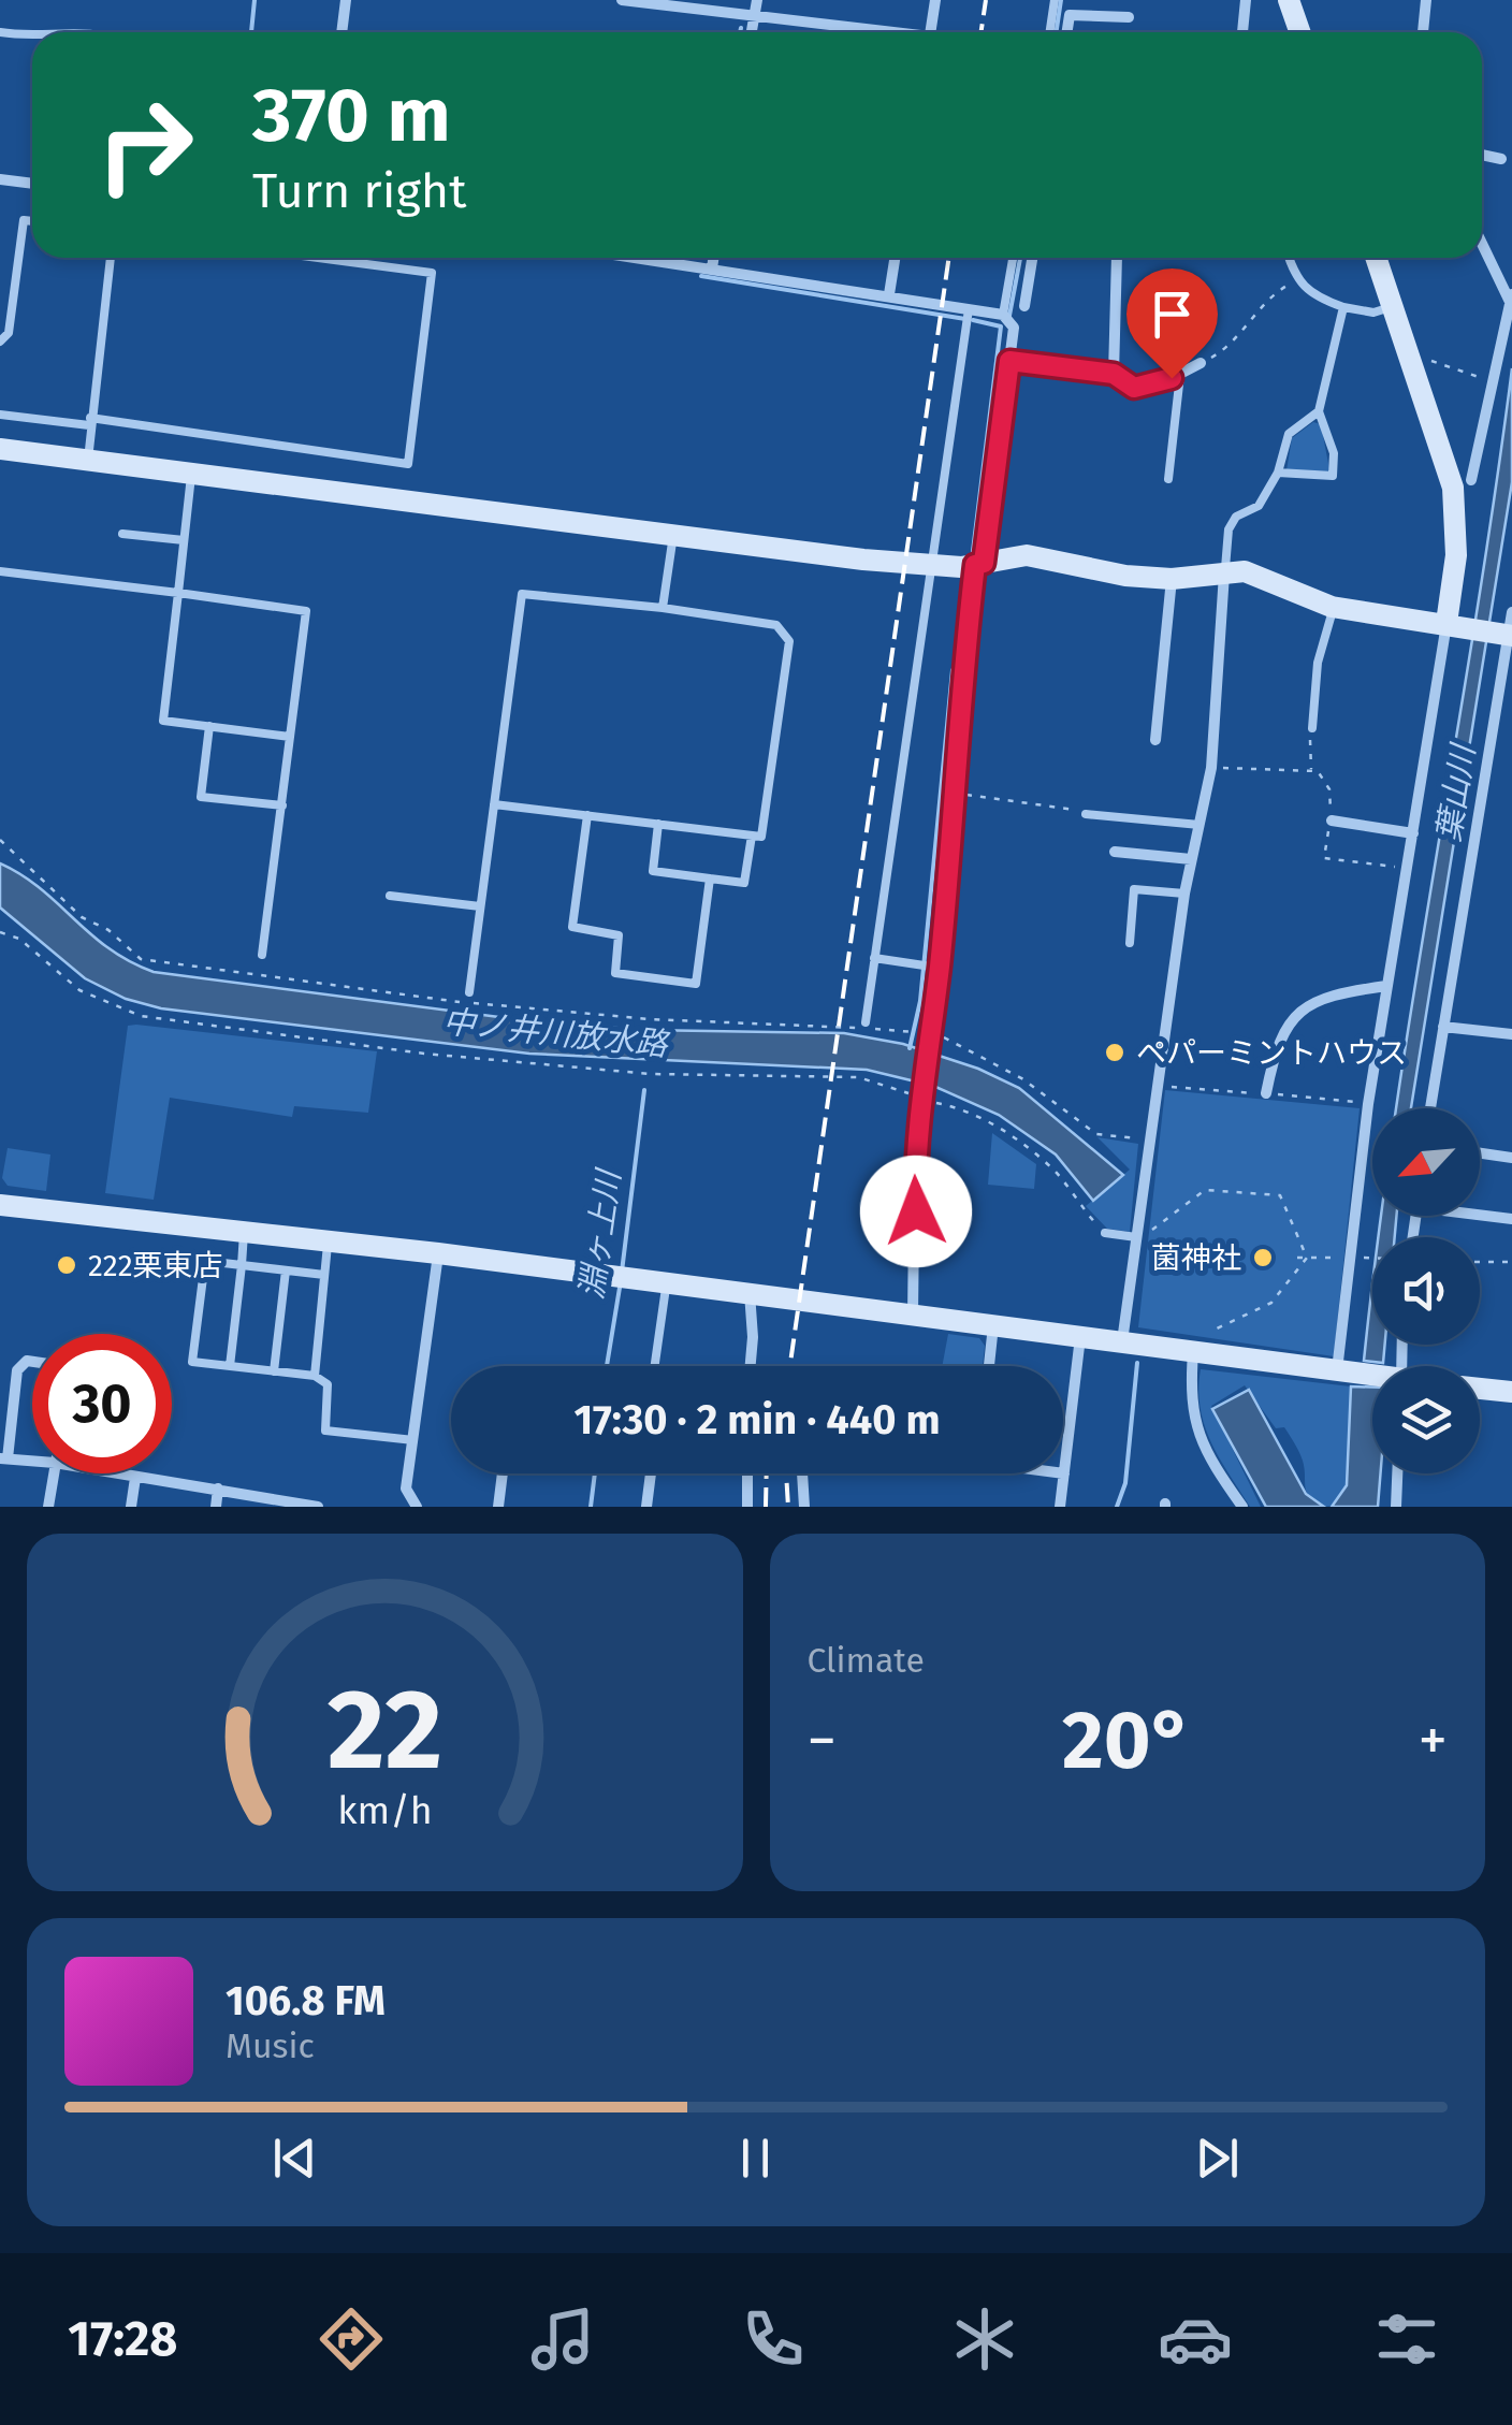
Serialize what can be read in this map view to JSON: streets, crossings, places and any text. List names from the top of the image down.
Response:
{
  "water": ["葉山川", "中ノ井川放水路", "淵ヶ上川"],
  "places": ["ペパーミントハウス", "菌神社", "222栗東店"],
  "north": "bottom left",
  "page": {
    "turn": ["370 m", "Turn right"],
    "limit": "30",
    "trip": "17:30 · 2 min · 440 m",
    "tile": "Climate",
    "heat": ["−", "20°", "+"],
    "song": ["106.8 FM", "Music"],
    "tabs": "17:28",
    "gauge": ["22", "km/h"]
  }
}
